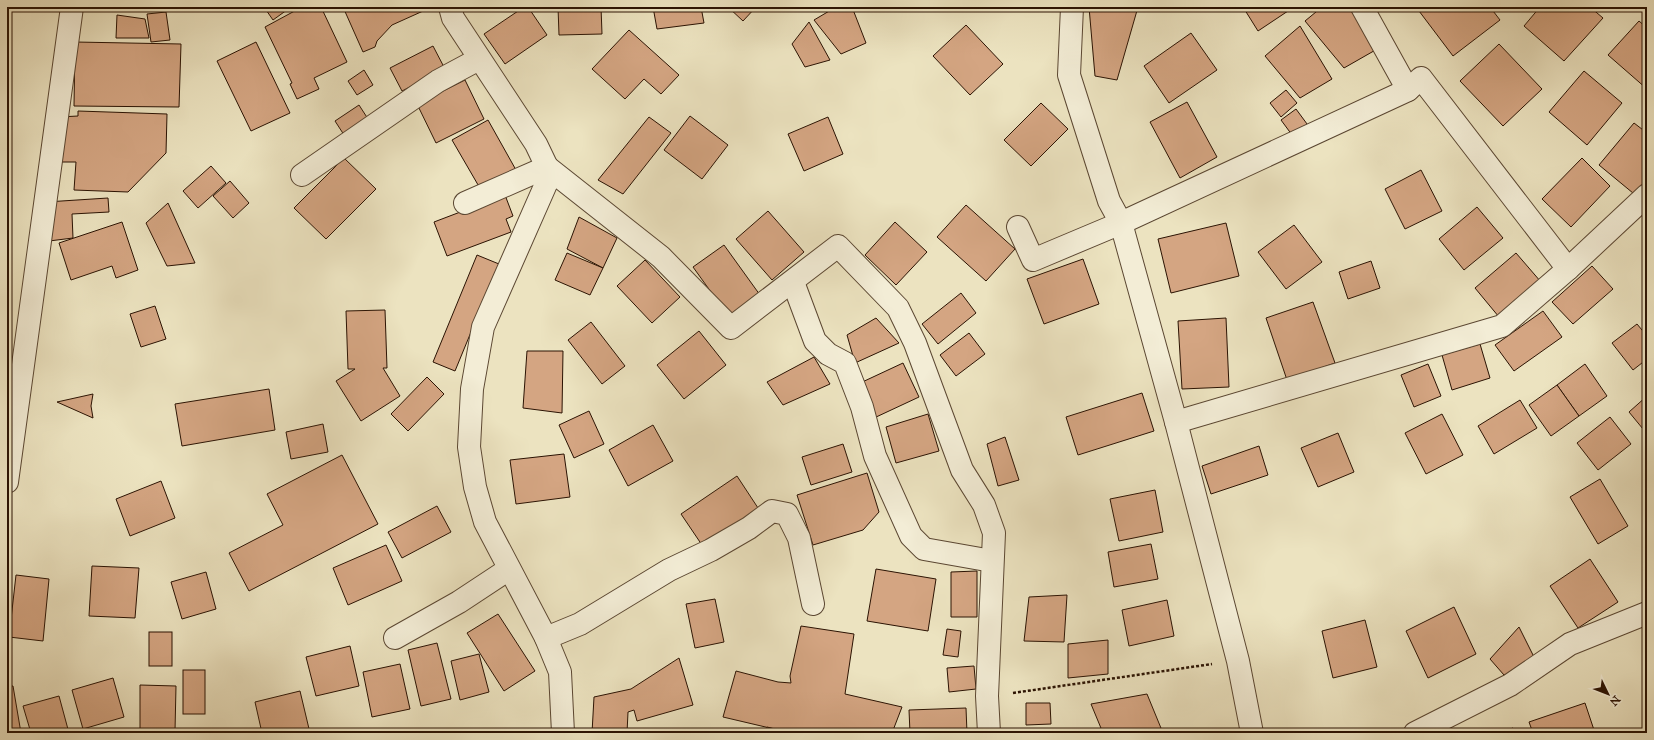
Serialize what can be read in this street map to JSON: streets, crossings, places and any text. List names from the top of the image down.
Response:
{
  "north": "bottom right"
}
